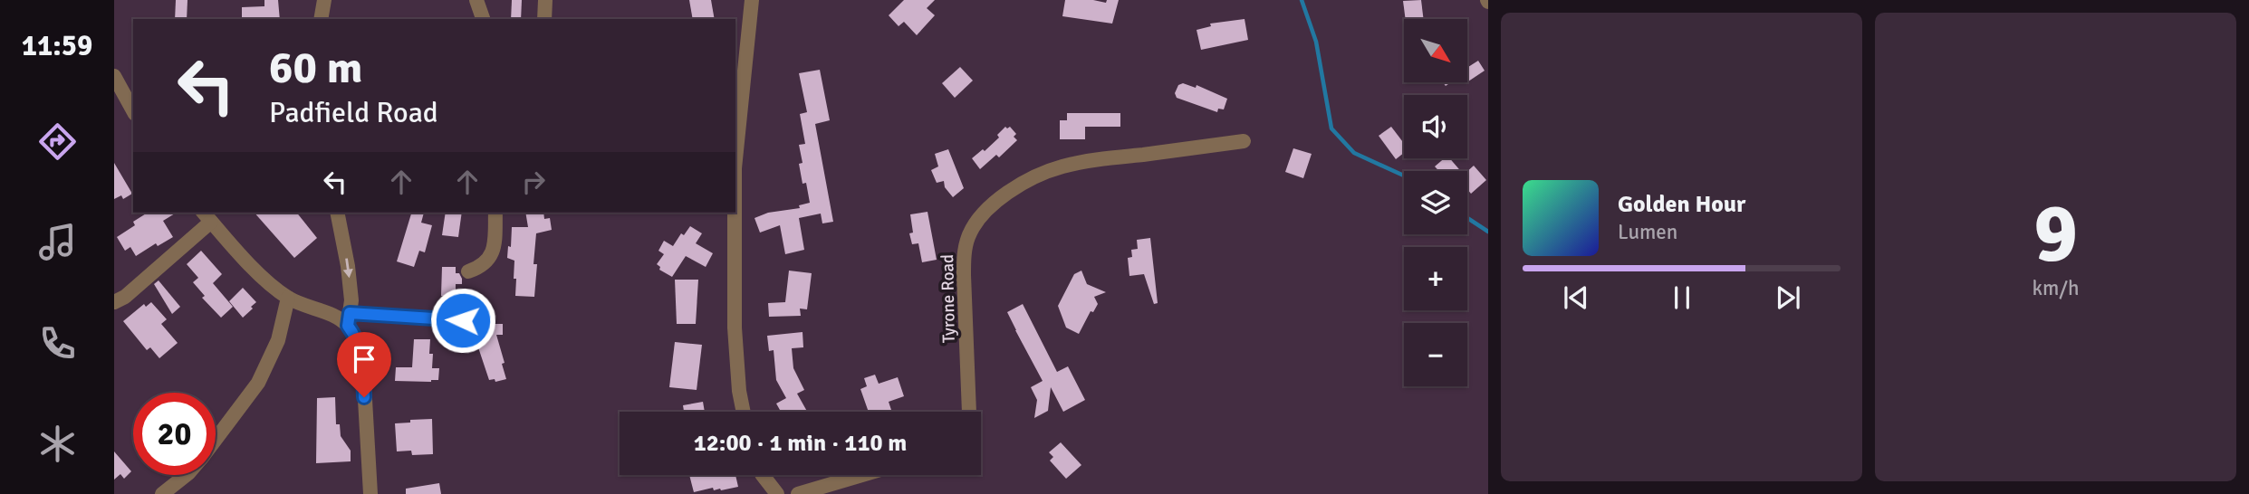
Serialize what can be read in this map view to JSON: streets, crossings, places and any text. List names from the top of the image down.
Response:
{
  "streets": {
    "street": ["Tyrone Road"]
  },
  "north": "bottom right",
  "page": {
    "tabs": "11:59",
    "tile": ["9", "km/h"],
    "map_buttons": ["+", "−"],
    "turn": ["60 m", "Padfield Road"],
    "song": ["Golden Hour", "Lumen"],
    "limit": "20",
    "trip": "12:00 · 1 min · 110 m"
  }
}
